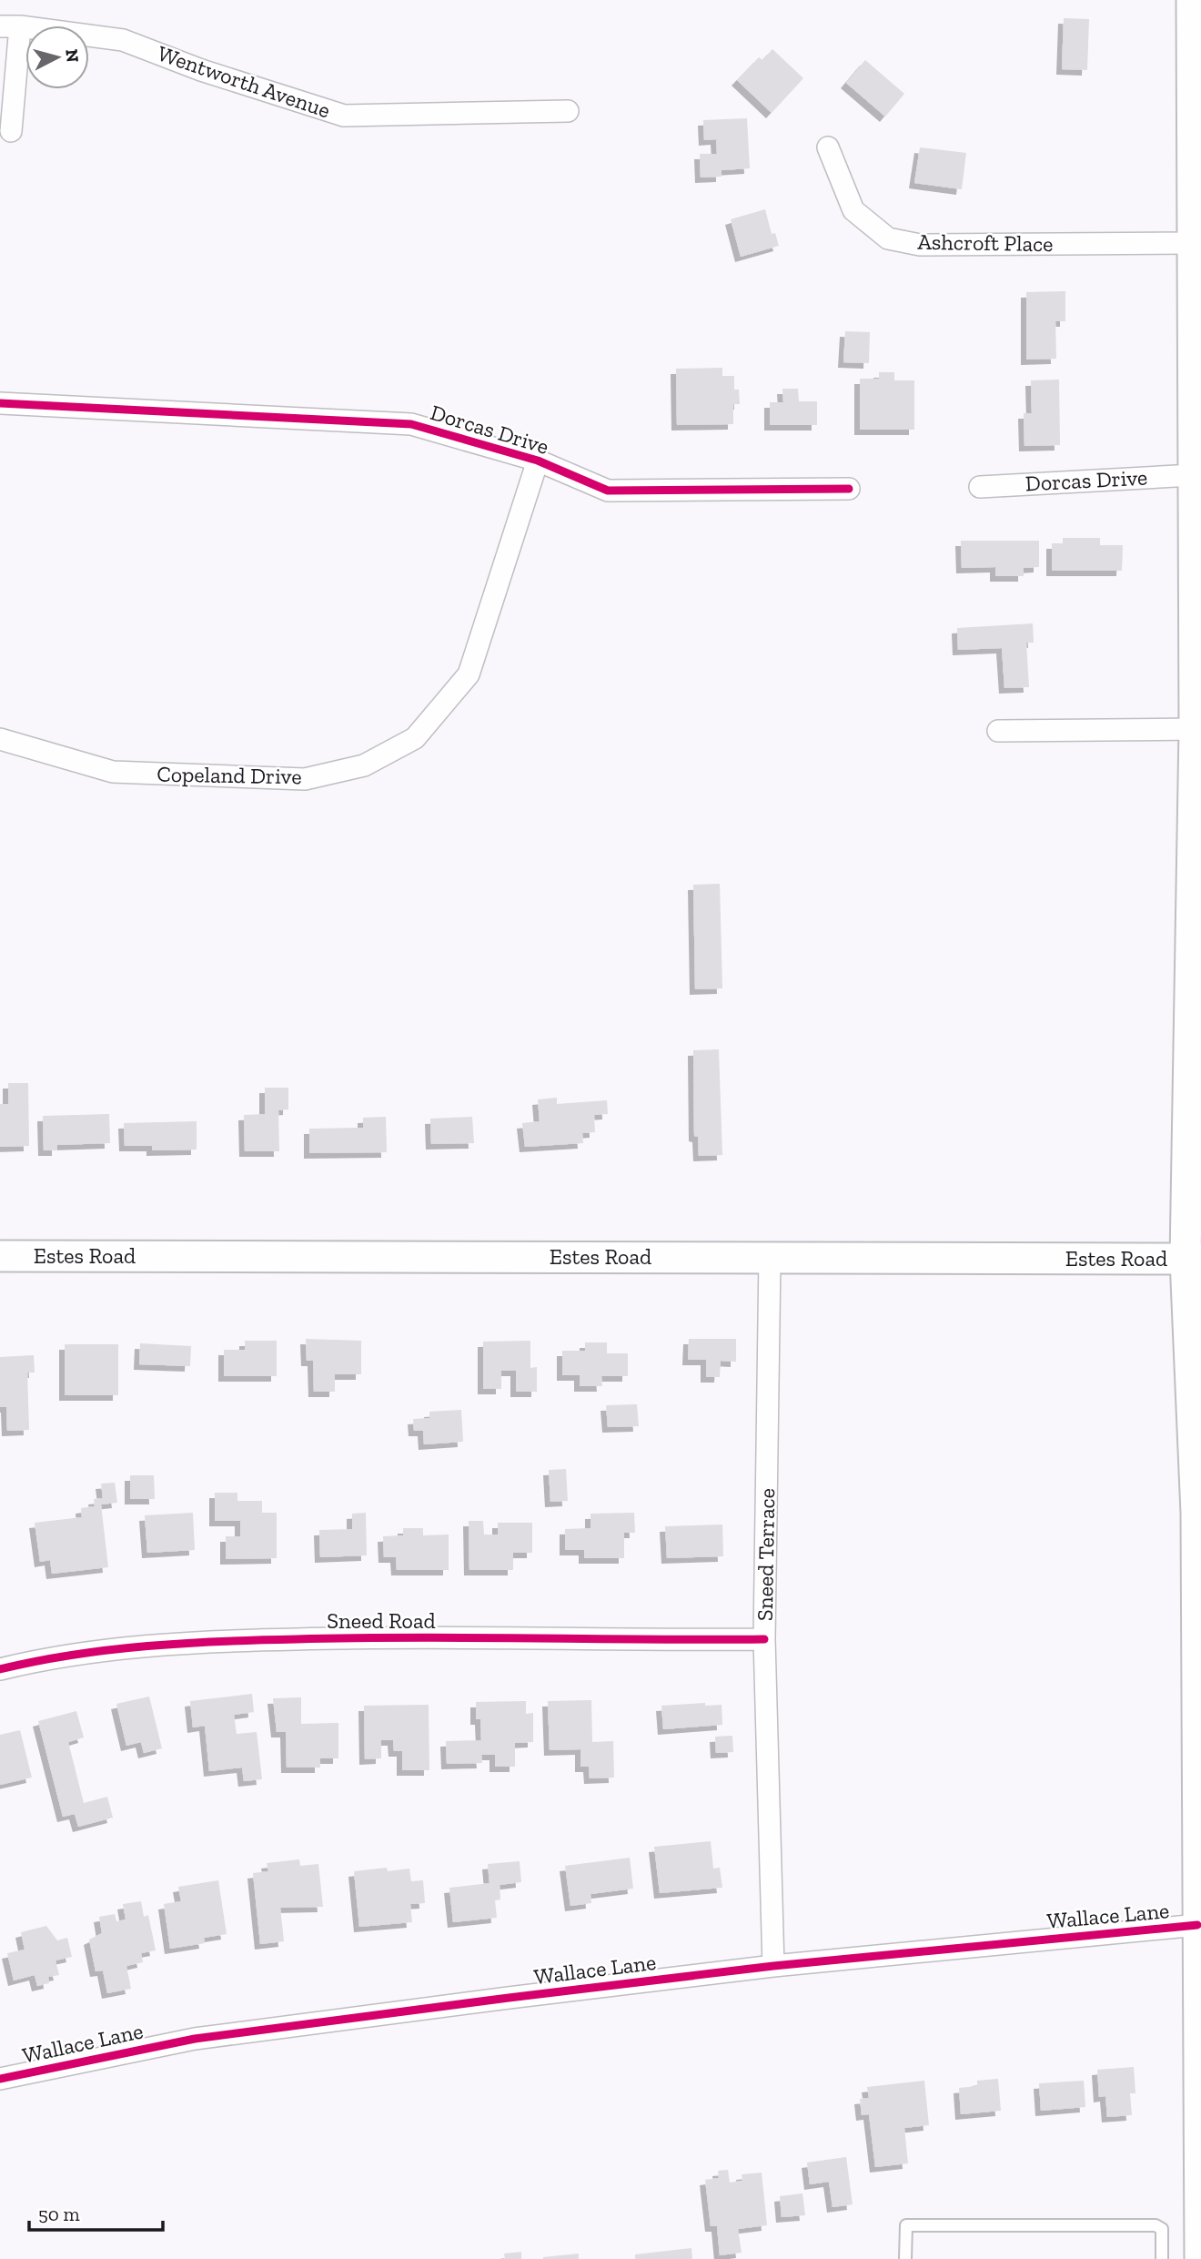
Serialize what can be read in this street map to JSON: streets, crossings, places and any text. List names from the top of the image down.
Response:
{
  "streets": {
    "main road": ["Estes Road"],
    "street": [
      "Wentworth Avenue",
      "Ashcroft Place",
      "Dorcas Drive",
      "Copeland Drive",
      "Sneed Terrace",
      "Sneed Road",
      "Wallace Lane"
    ]
  },
  "crossings": [
    ["Dorcas Drive", "Copeland Drive"],
    ["Estes Road", "Sneed Terrace"],
    ["Sneed Terrace", "Sneed Road"],
    ["Sneed Terrace", "Wallace Lane"]
  ],
  "scale_bar": "50 m",
  "north": "right"
}
